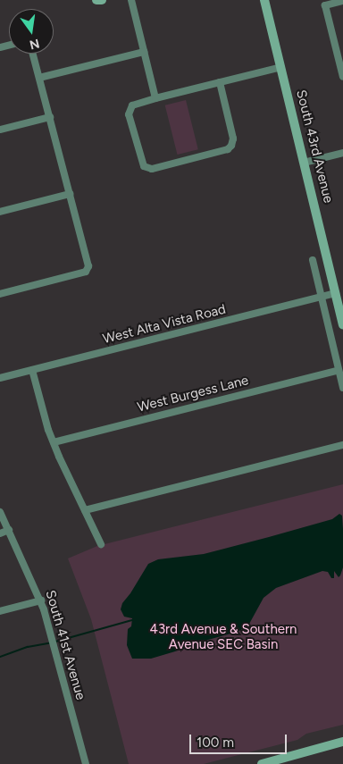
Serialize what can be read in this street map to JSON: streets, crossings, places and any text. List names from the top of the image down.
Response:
{
  "streets": {
    "main road": ["South 43rd Avenue"],
    "street": ["West Alta Vista Road", "West Burgess Lane", "South 41st Avenue"]
  },
  "crossings": [
    ["South 43rd Avenue", "West Alta Vista Road"]
  ],
  "parks": ["43rd Avenue & Southern Avenue SEC Basin"],
  "scale_bar": "100 m",
  "north": "bottom"
}
